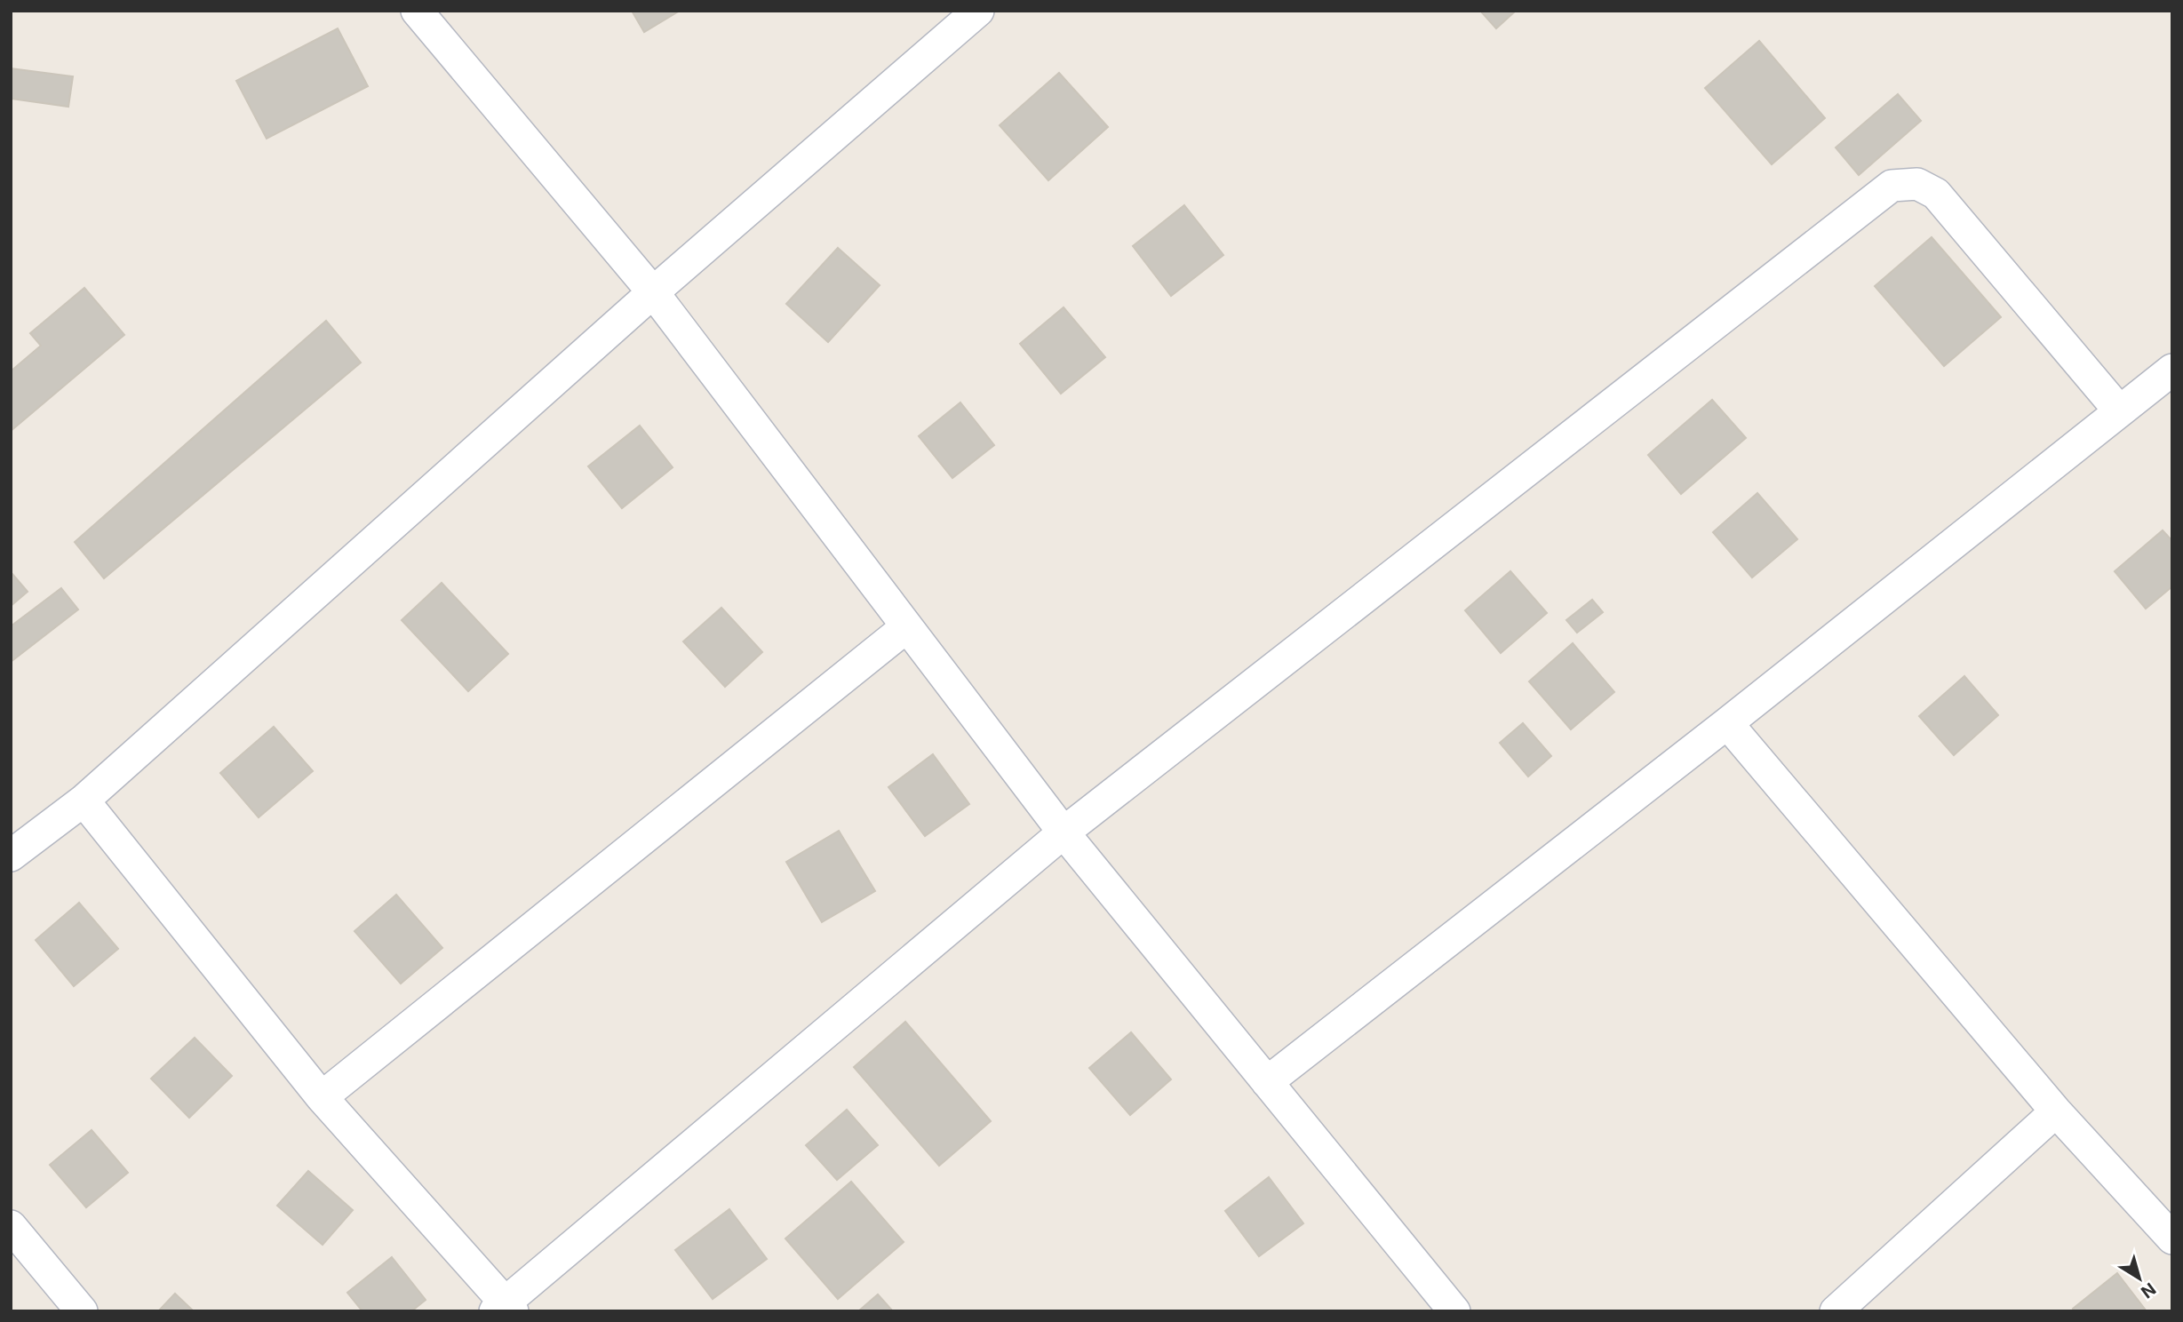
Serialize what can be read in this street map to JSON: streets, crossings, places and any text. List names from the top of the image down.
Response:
{
  "north": "bottom right"
}
